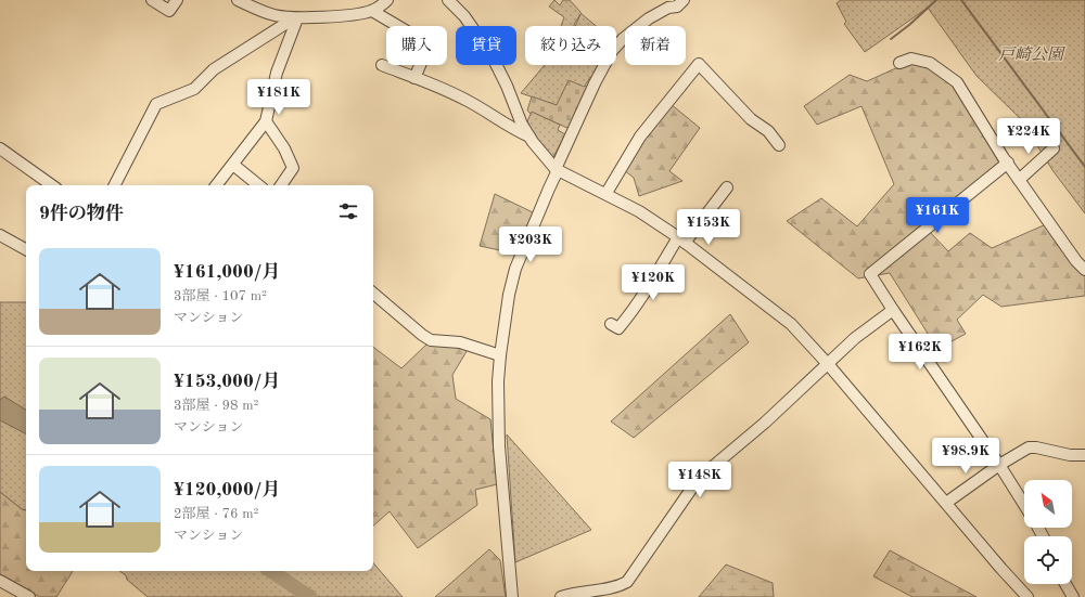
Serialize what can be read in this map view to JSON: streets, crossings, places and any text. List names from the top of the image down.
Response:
{
  "parks": ["戸崎公園"],
  "north": "top left",
  "page": {
    "chip": [
      "購入",
      "賃貸",
      "絞り込み",
      "新着"
    ],
    "price": [
      "¥181K",
      "¥224K",
      "¥161K",
      "¥153K",
      "¥203K",
      "¥120K",
      "¥162K",
      "¥98.9K",
      "¥148K"
    ],
    "heading": "9件の物件",
    "list": [
      {
        "name": "¥161,000/月",
        "note": "3部屋 · 107 m² · マンション"
      },
      {
        "name": "¥153,000/月",
        "note": "3部屋 · 98 m² · マンション"
      },
      {
        "name": "¥120,000/月",
        "note": "2部屋 · 76 m² · マンション"
      }
    ]
  }
}
